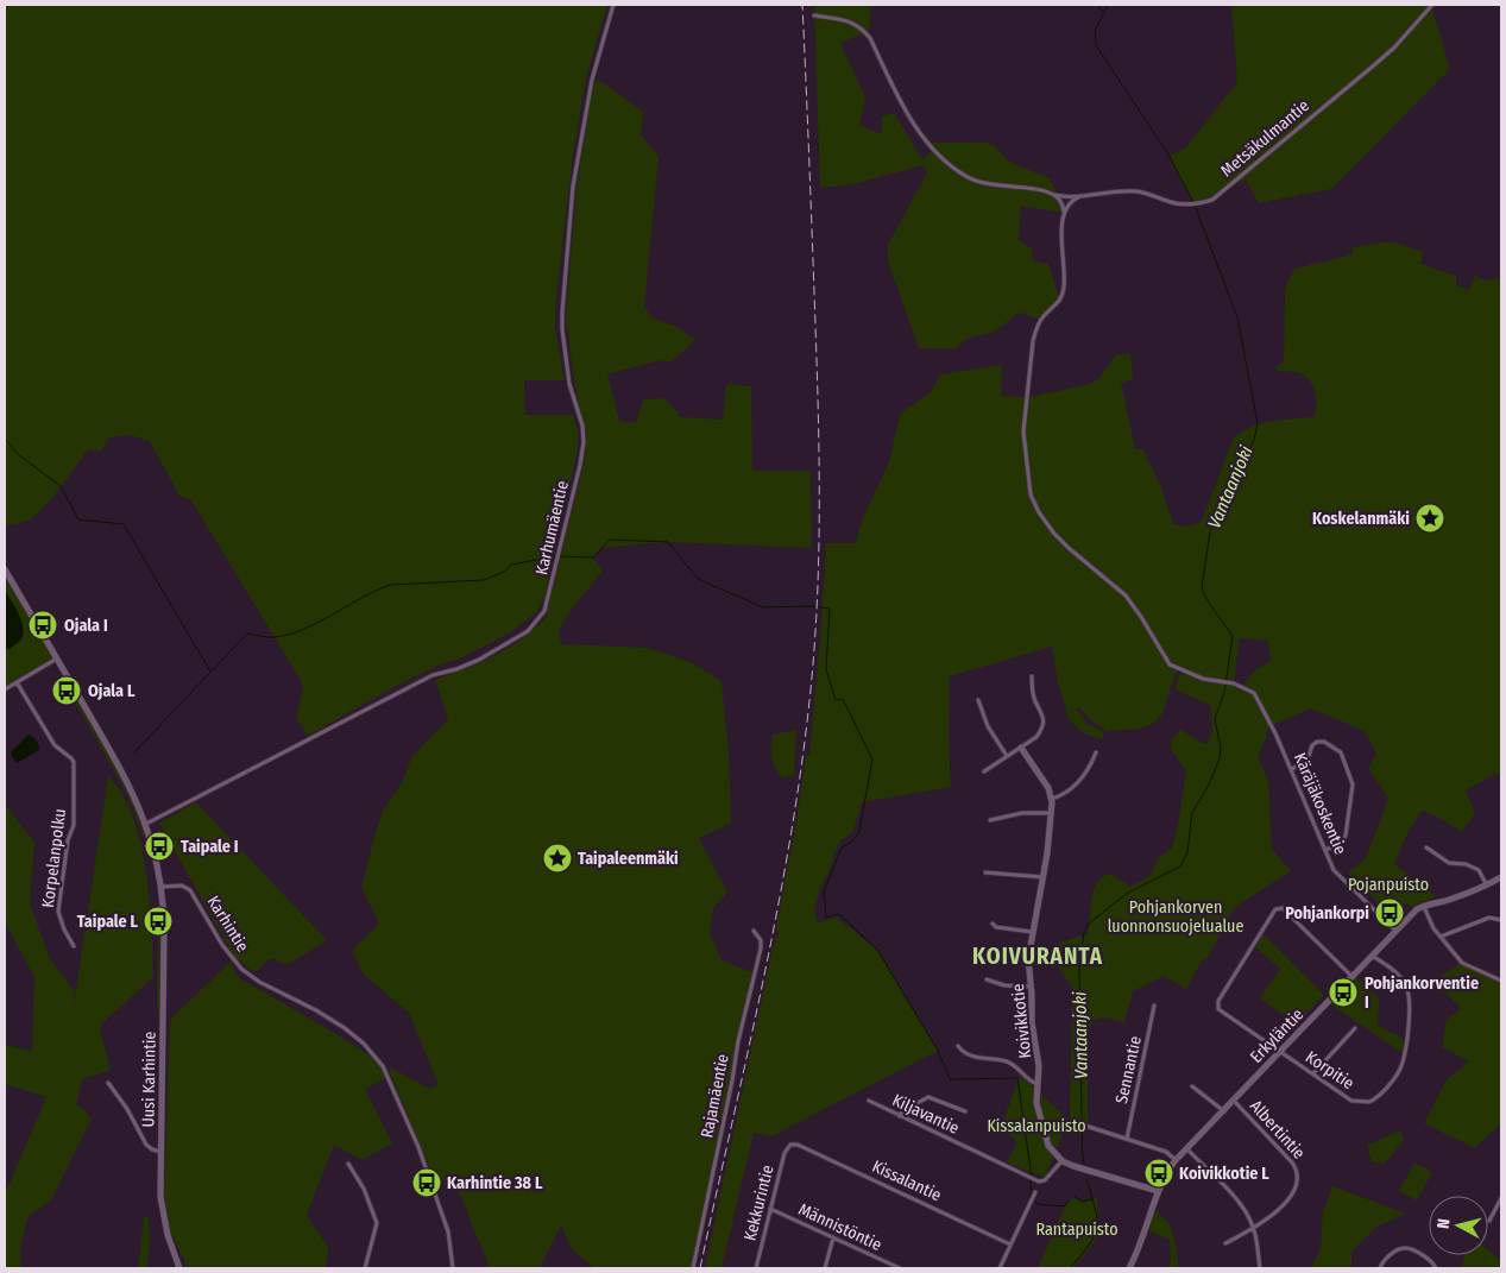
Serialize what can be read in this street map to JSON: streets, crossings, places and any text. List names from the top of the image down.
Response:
{
  "streets": {
    "street": [
      "Metsäkulmantie",
      "Karhumäentie",
      "Käräjäkoskentie",
      "Korpelanpolku",
      "Karhintie",
      "Koivikkotie",
      "Erkyläntie",
      "Sennantie",
      "Korpitie",
      "Uusi Karhintie",
      "Rajamäentie",
      "Kiljavantie",
      "Albertintie",
      "Kissalantie",
      "Kekkurintie",
      "Männistöntie"
    ]
  },
  "crossings": [
    ["Käräjäkoskentie", "Erkyläntie"],
    ["Karhintie", "Uusi Karhintie"],
    ["Koivikkotie", "Kiljavantie"],
    ["Erkyläntie", "Korpitie"],
    ["Erkyläntie", "Albertintie"],
    ["Kissalantie", "Kekkurintie"],
    ["Kekkurintie", "Männistöntie"]
  ],
  "districts": ["KOIVURANTA"],
  "water": ["Vantaanjoki"],
  "parks": [
    "Pojanpuisto",
    "Pohjankorven luonnonsuojelualue",
    "Kissalanpuisto",
    "Rantapuisto"
  ],
  "places": {
    "place": ["Koskelanmäki", "Taipaleenmäki"],
    "bus stop": [
      "Ojala I",
      "Ojala L",
      "Taipale I",
      "Pohjankorpi",
      "Taipale L",
      "Pohjankorventie I",
      "Koivikkotie L",
      "Karhintie 38 L"
    ]
  },
  "north": "left"
}
